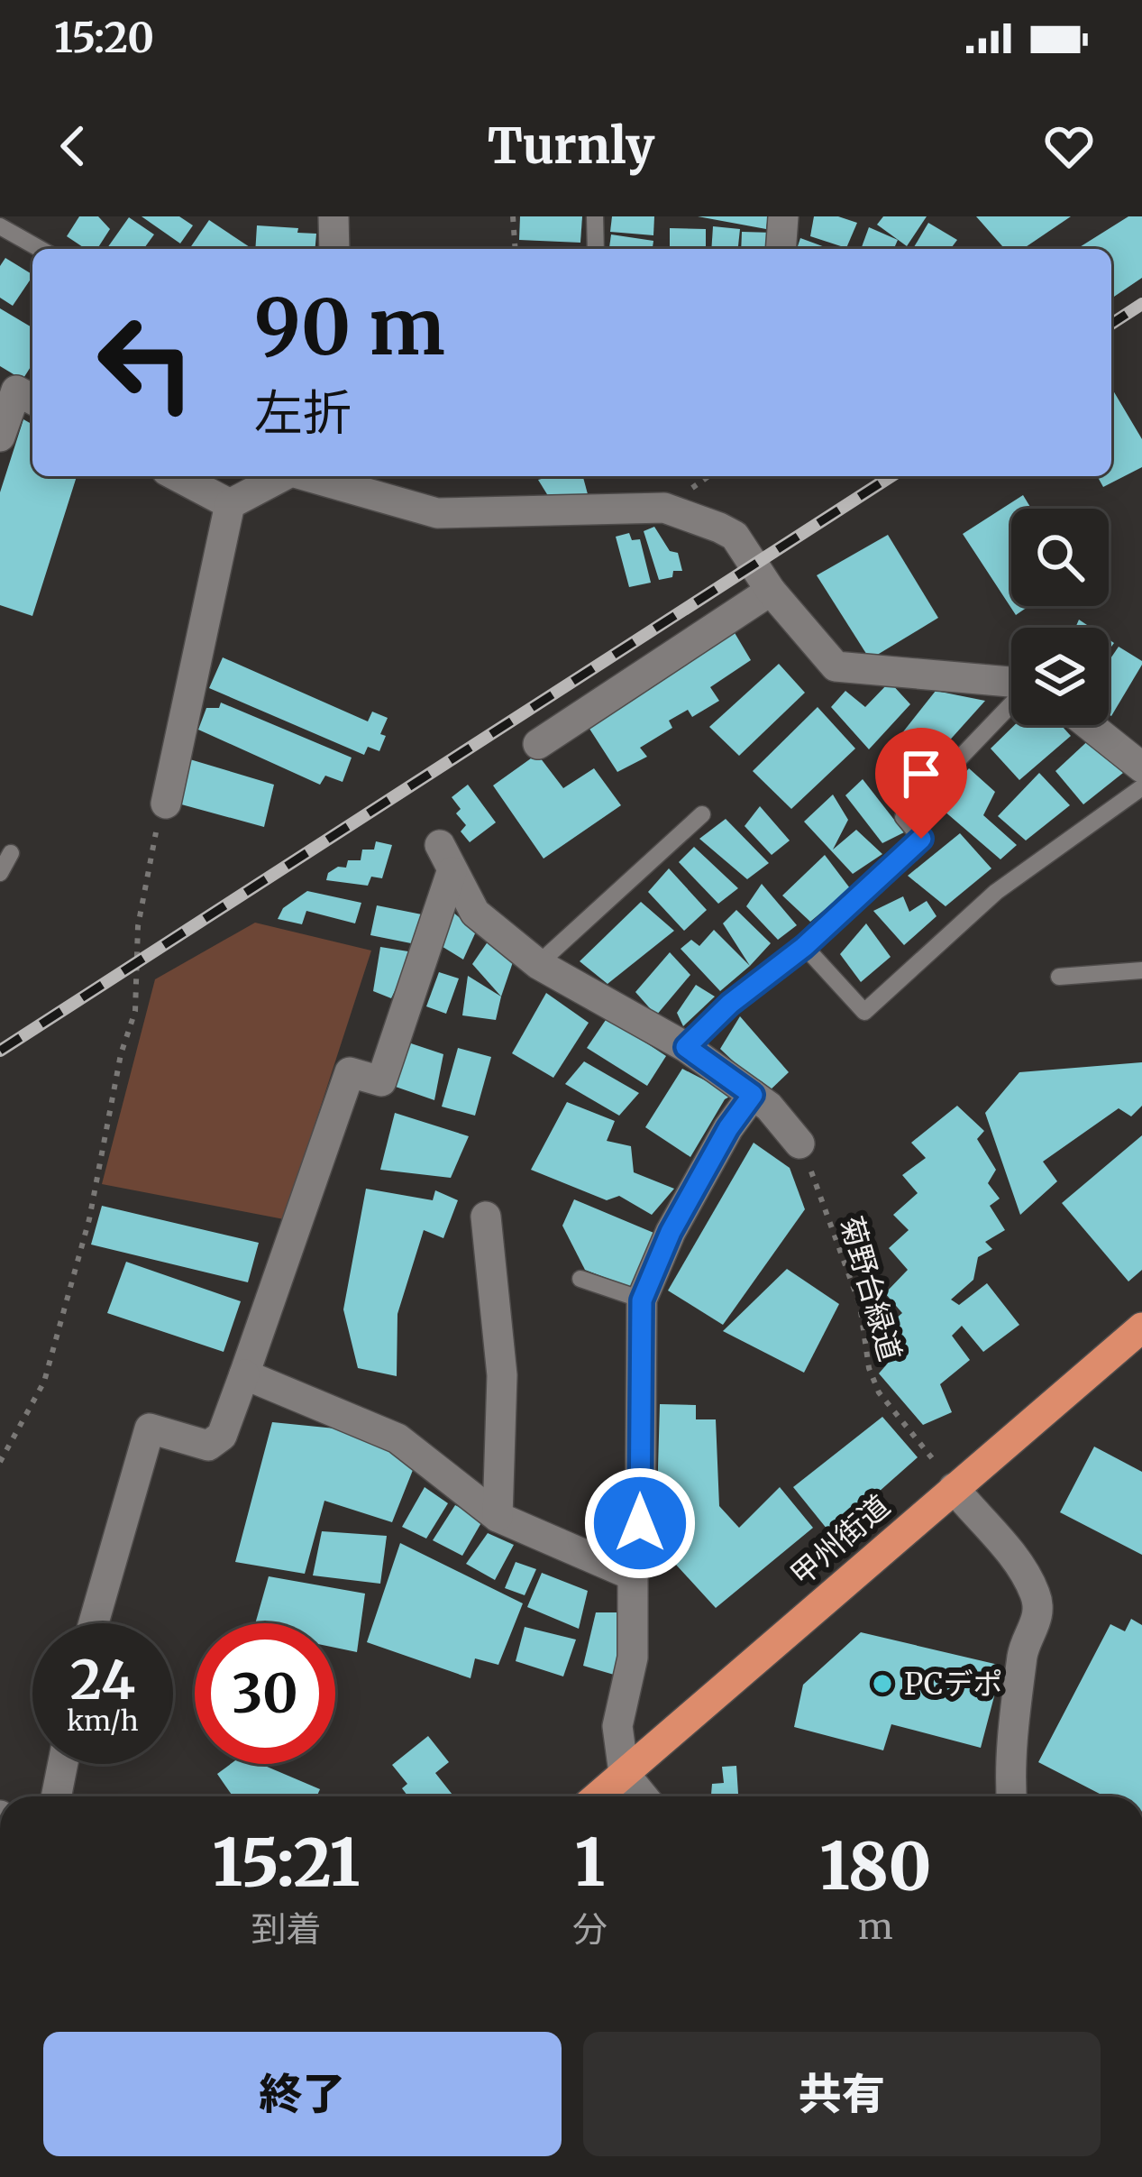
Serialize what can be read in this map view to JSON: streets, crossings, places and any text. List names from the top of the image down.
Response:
{
  "streets": {
    "highway": ["甲州街道"],
    "path": ["菊野台緑道"]
  },
  "crossings": [
    ["菊野台緑道", "甲州街道"]
  ],
  "places": ["PCデポ"],
  "page": {
    "status": "15:20",
    "header": "Turnly",
    "turn": ["90 m", "左折"],
    "speed": "24 km/h",
    "limit": "30",
    "eta": [
      "15:21",
      "到着",
      "1",
      "分",
      "180",
      "m"
    ],
    "buttons": ["終了", "共有"]
  }
}
